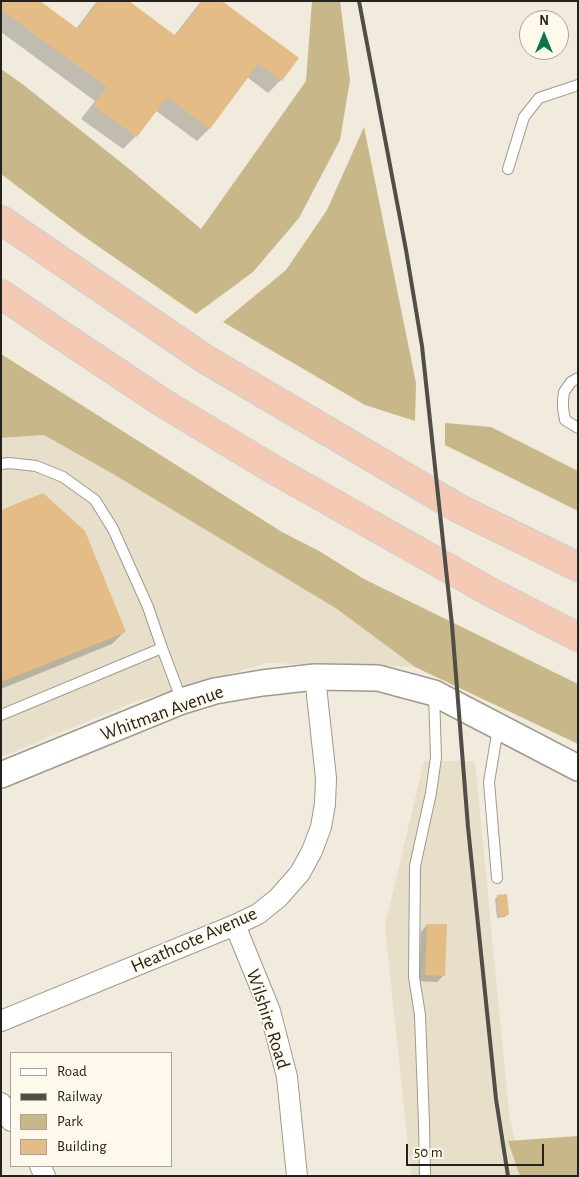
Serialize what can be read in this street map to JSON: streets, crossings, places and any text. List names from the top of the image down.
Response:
{
  "streets": {
    "street": ["Whitman Avenue", "Heathcote Avenue", "Wilshire Road"]
  },
  "crossings": [
    ["Whitman Avenue", "Heathcote Avenue"],
    ["Heathcote Avenue", "Wilshire Road"]
  ],
  "legend": [
    "Road",
    "Railway",
    "Park",
    "Building"
  ],
  "scale_bar": "50 m",
  "north": "top"
}
